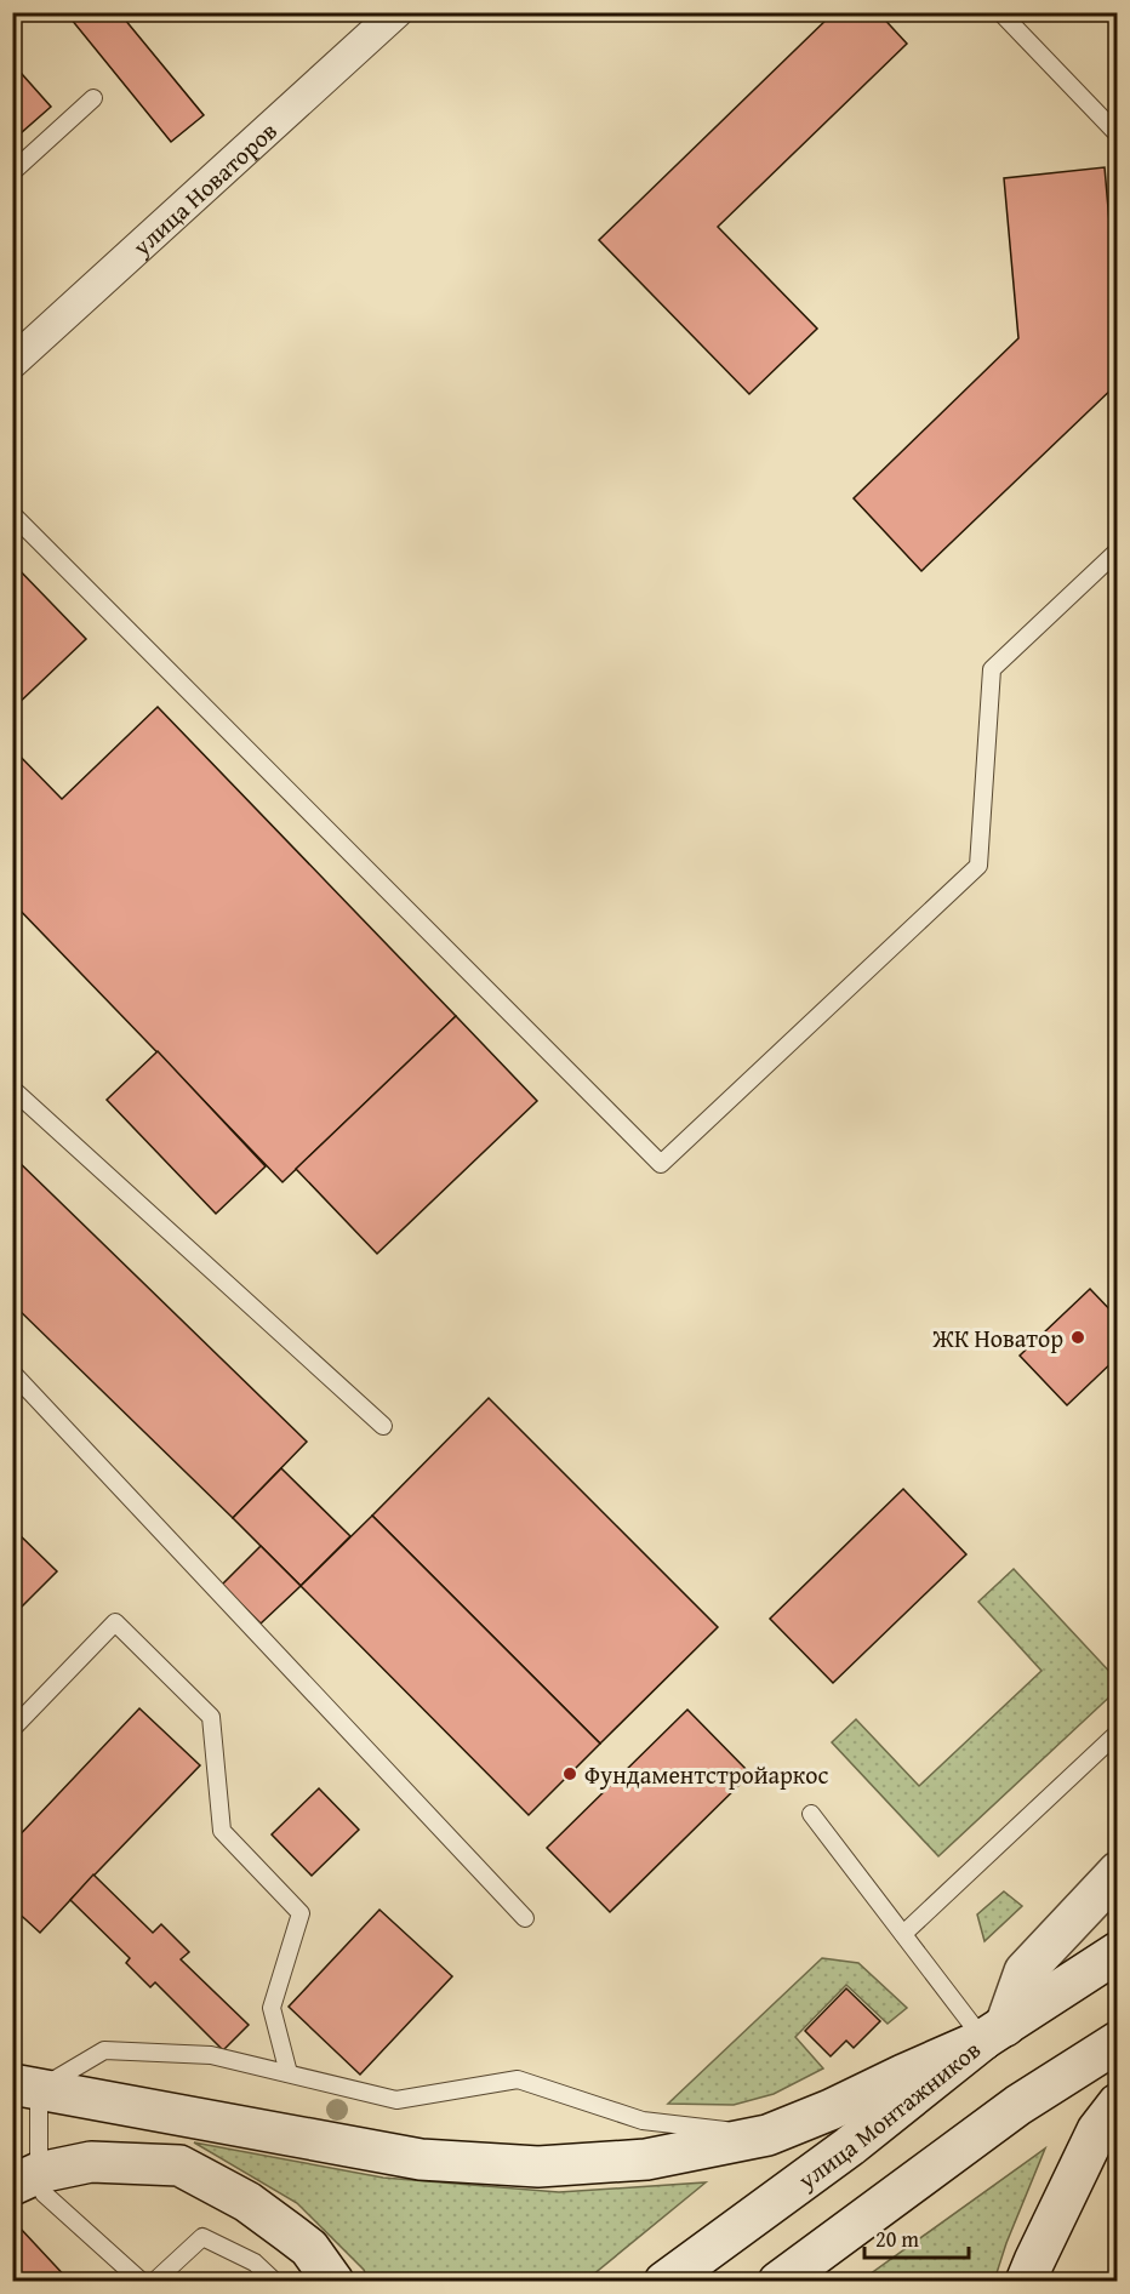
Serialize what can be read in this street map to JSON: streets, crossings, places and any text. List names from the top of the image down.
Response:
{
  "streets": {
    "main road": ["улица Монтажников"],
    "street": ["улица Новаторов"]
  },
  "places": ["ЖК Новатор", "Фундаментстройаркос"],
  "scale_bar": "20 m"
}
